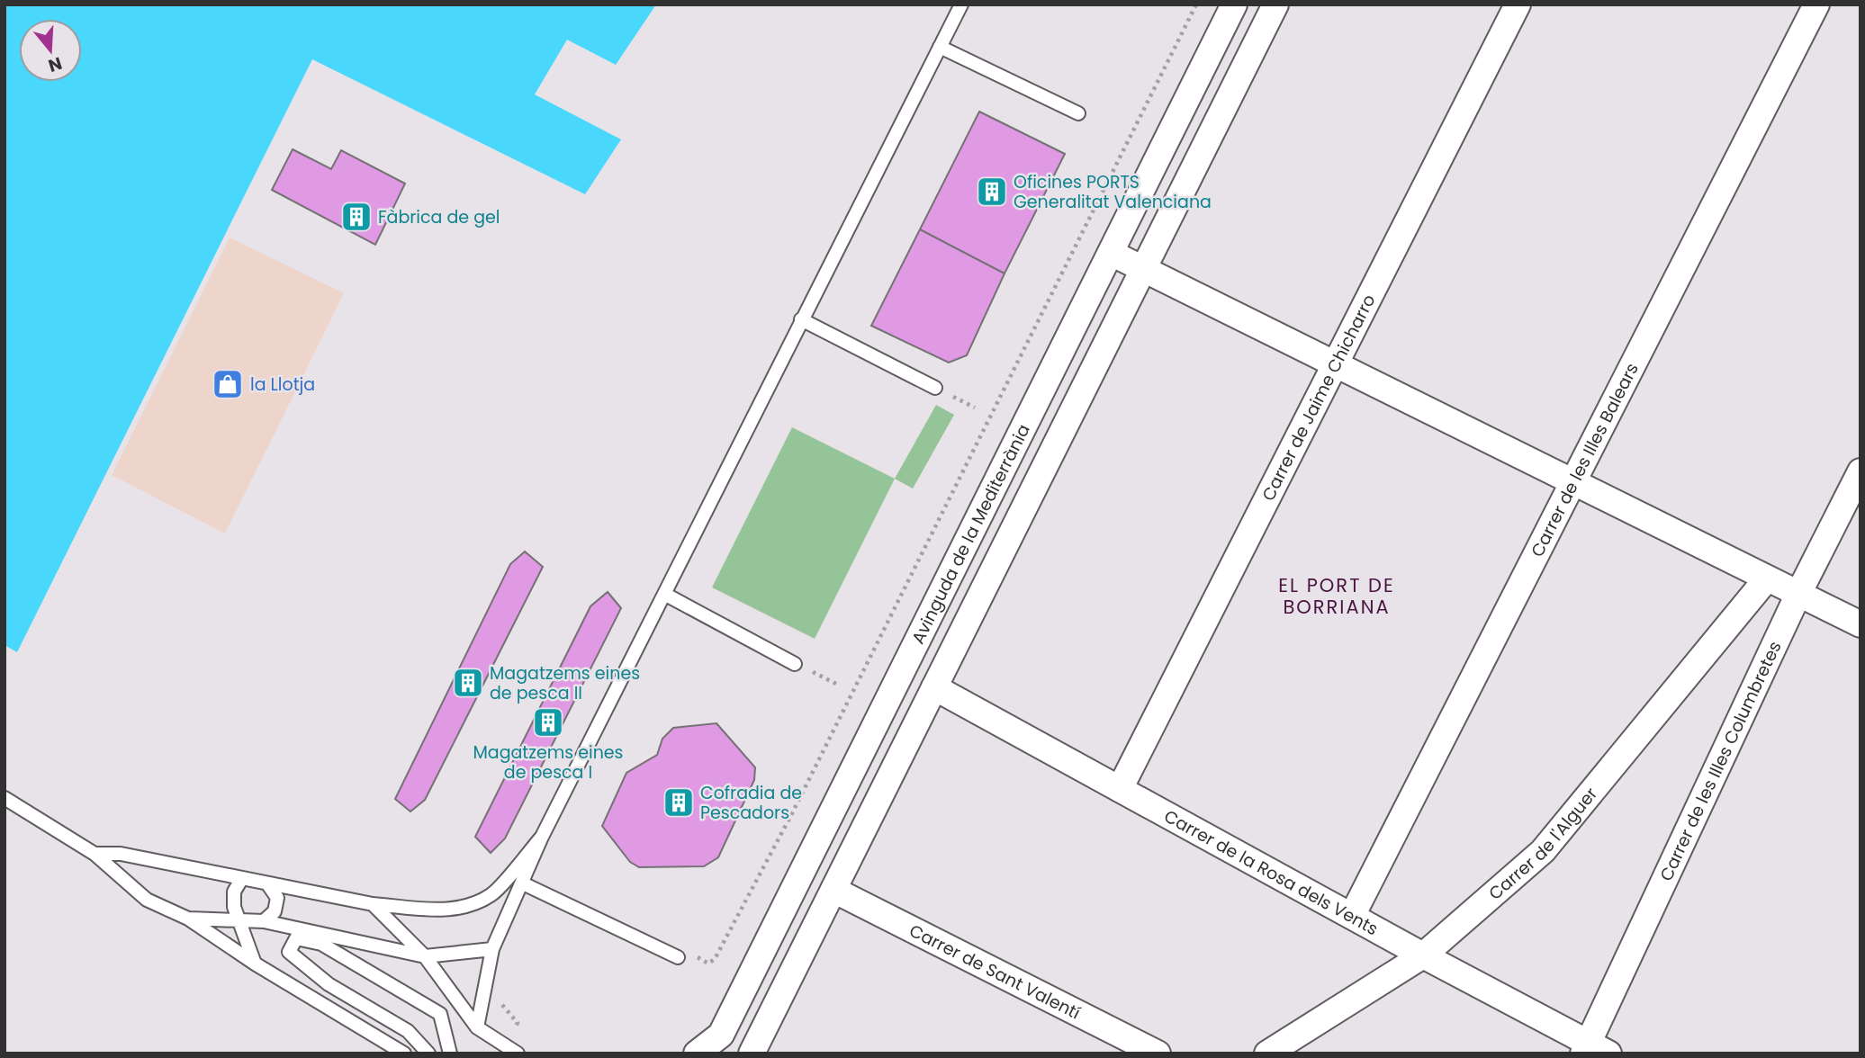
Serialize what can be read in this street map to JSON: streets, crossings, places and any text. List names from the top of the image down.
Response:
{
  "streets": {
    "street": [
      "Carrer de Jaime Chicharro",
      "Carrer de les Illes Balears",
      "Avinguda de la Mediterrània",
      "Carrer de les Illes Columbretes",
      "Carrer de l'Alguer",
      "Carrer de la Rosa dels Vents",
      "Carrer de Sant Valentí"
    ]
  },
  "crossings": [
    ["Carrer de Jaime Chicharro", "Carrer de la Rosa dels Vents"],
    ["Carrer de les Illes Balears", "Carrer de la Rosa dels Vents"],
    ["Avinguda de la Mediterrània", "Carrer de la Rosa dels Vents"],
    ["Avinguda de la Mediterrània", "Carrer de Sant Valentí"],
    ["Carrer de les Illes Columbretes", "Carrer de la Rosa dels Vents"],
    ["Carrer de l'Alguer", "Carrer de la Rosa dels Vents"]
  ],
  "districts": ["EL PORT DE BORRIANA"],
  "places": {
    "building": [
      "Oficines PORTS Generalitat Valenciana",
      "Fàbrica de gel",
      "Magatzems eines de pesca II",
      "Magatzems eines de pesca I",
      "Cofradia de Pescadors"
    ],
    "shop": ["la Llotja"]
  },
  "north": "bottom"
}
